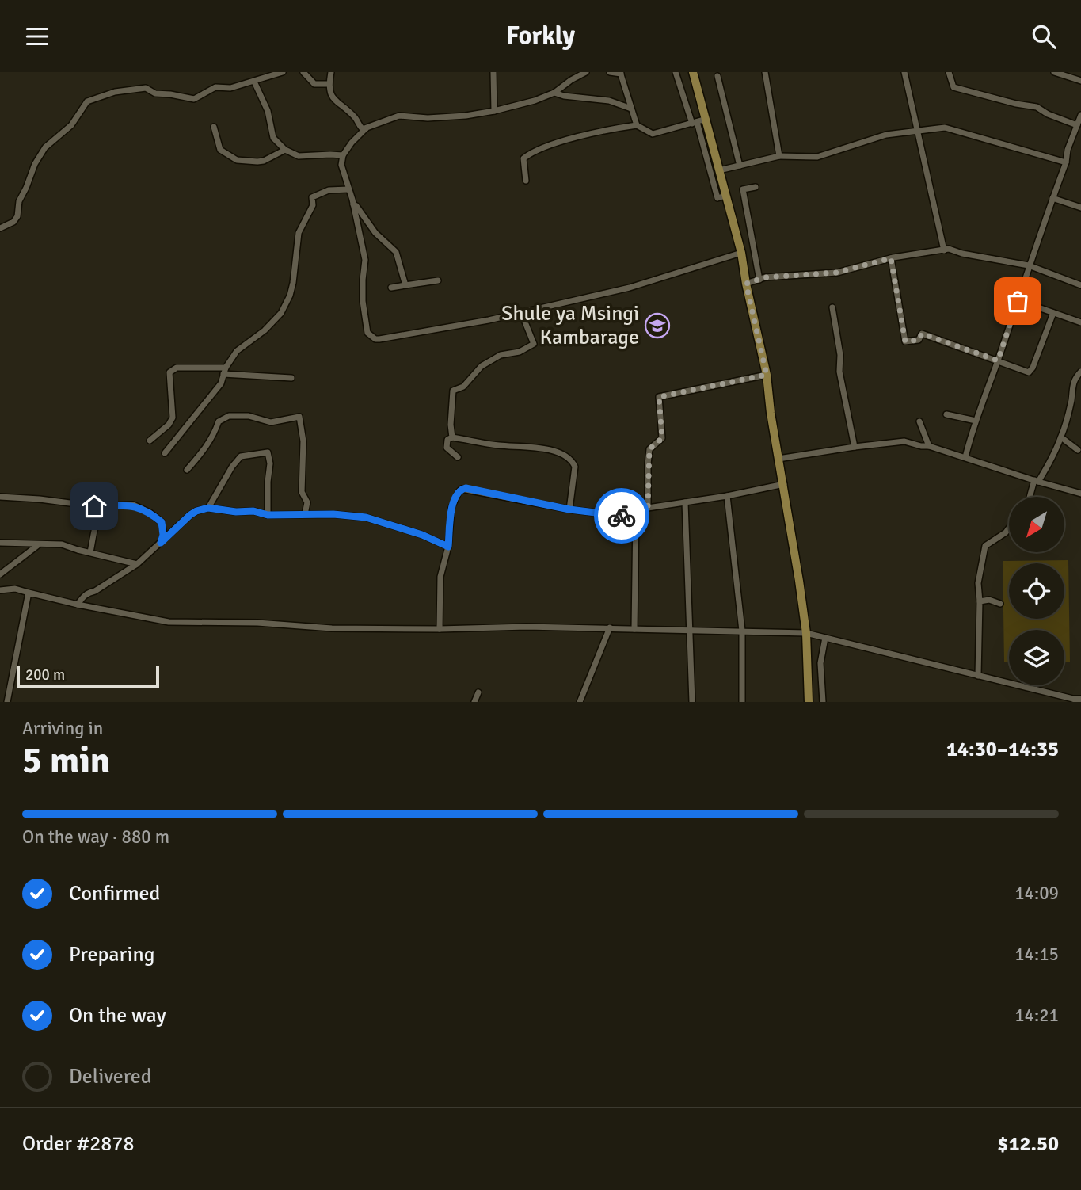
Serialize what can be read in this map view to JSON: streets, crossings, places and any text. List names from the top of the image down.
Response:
{
  "places": {
    "school or university": ["Shule ya Msingi Kambarage"]
  },
  "scale_bar": "200 m",
  "north": "bottom left",
  "page": {
    "header": "Forkly",
    "scale": "200 m",
    "heading": ["5 min", "Arriving in", "14:30–14:35"],
    "panel": ["Order #2878", "$12.50"],
    "bar": "On the way · 880 m",
    "list": [
      ["Confirmed", "14:09"],
      ["Preparing", "14:15"],
      ["On the way", "14:21"],
      "Delivered"
    ]
  }
}
